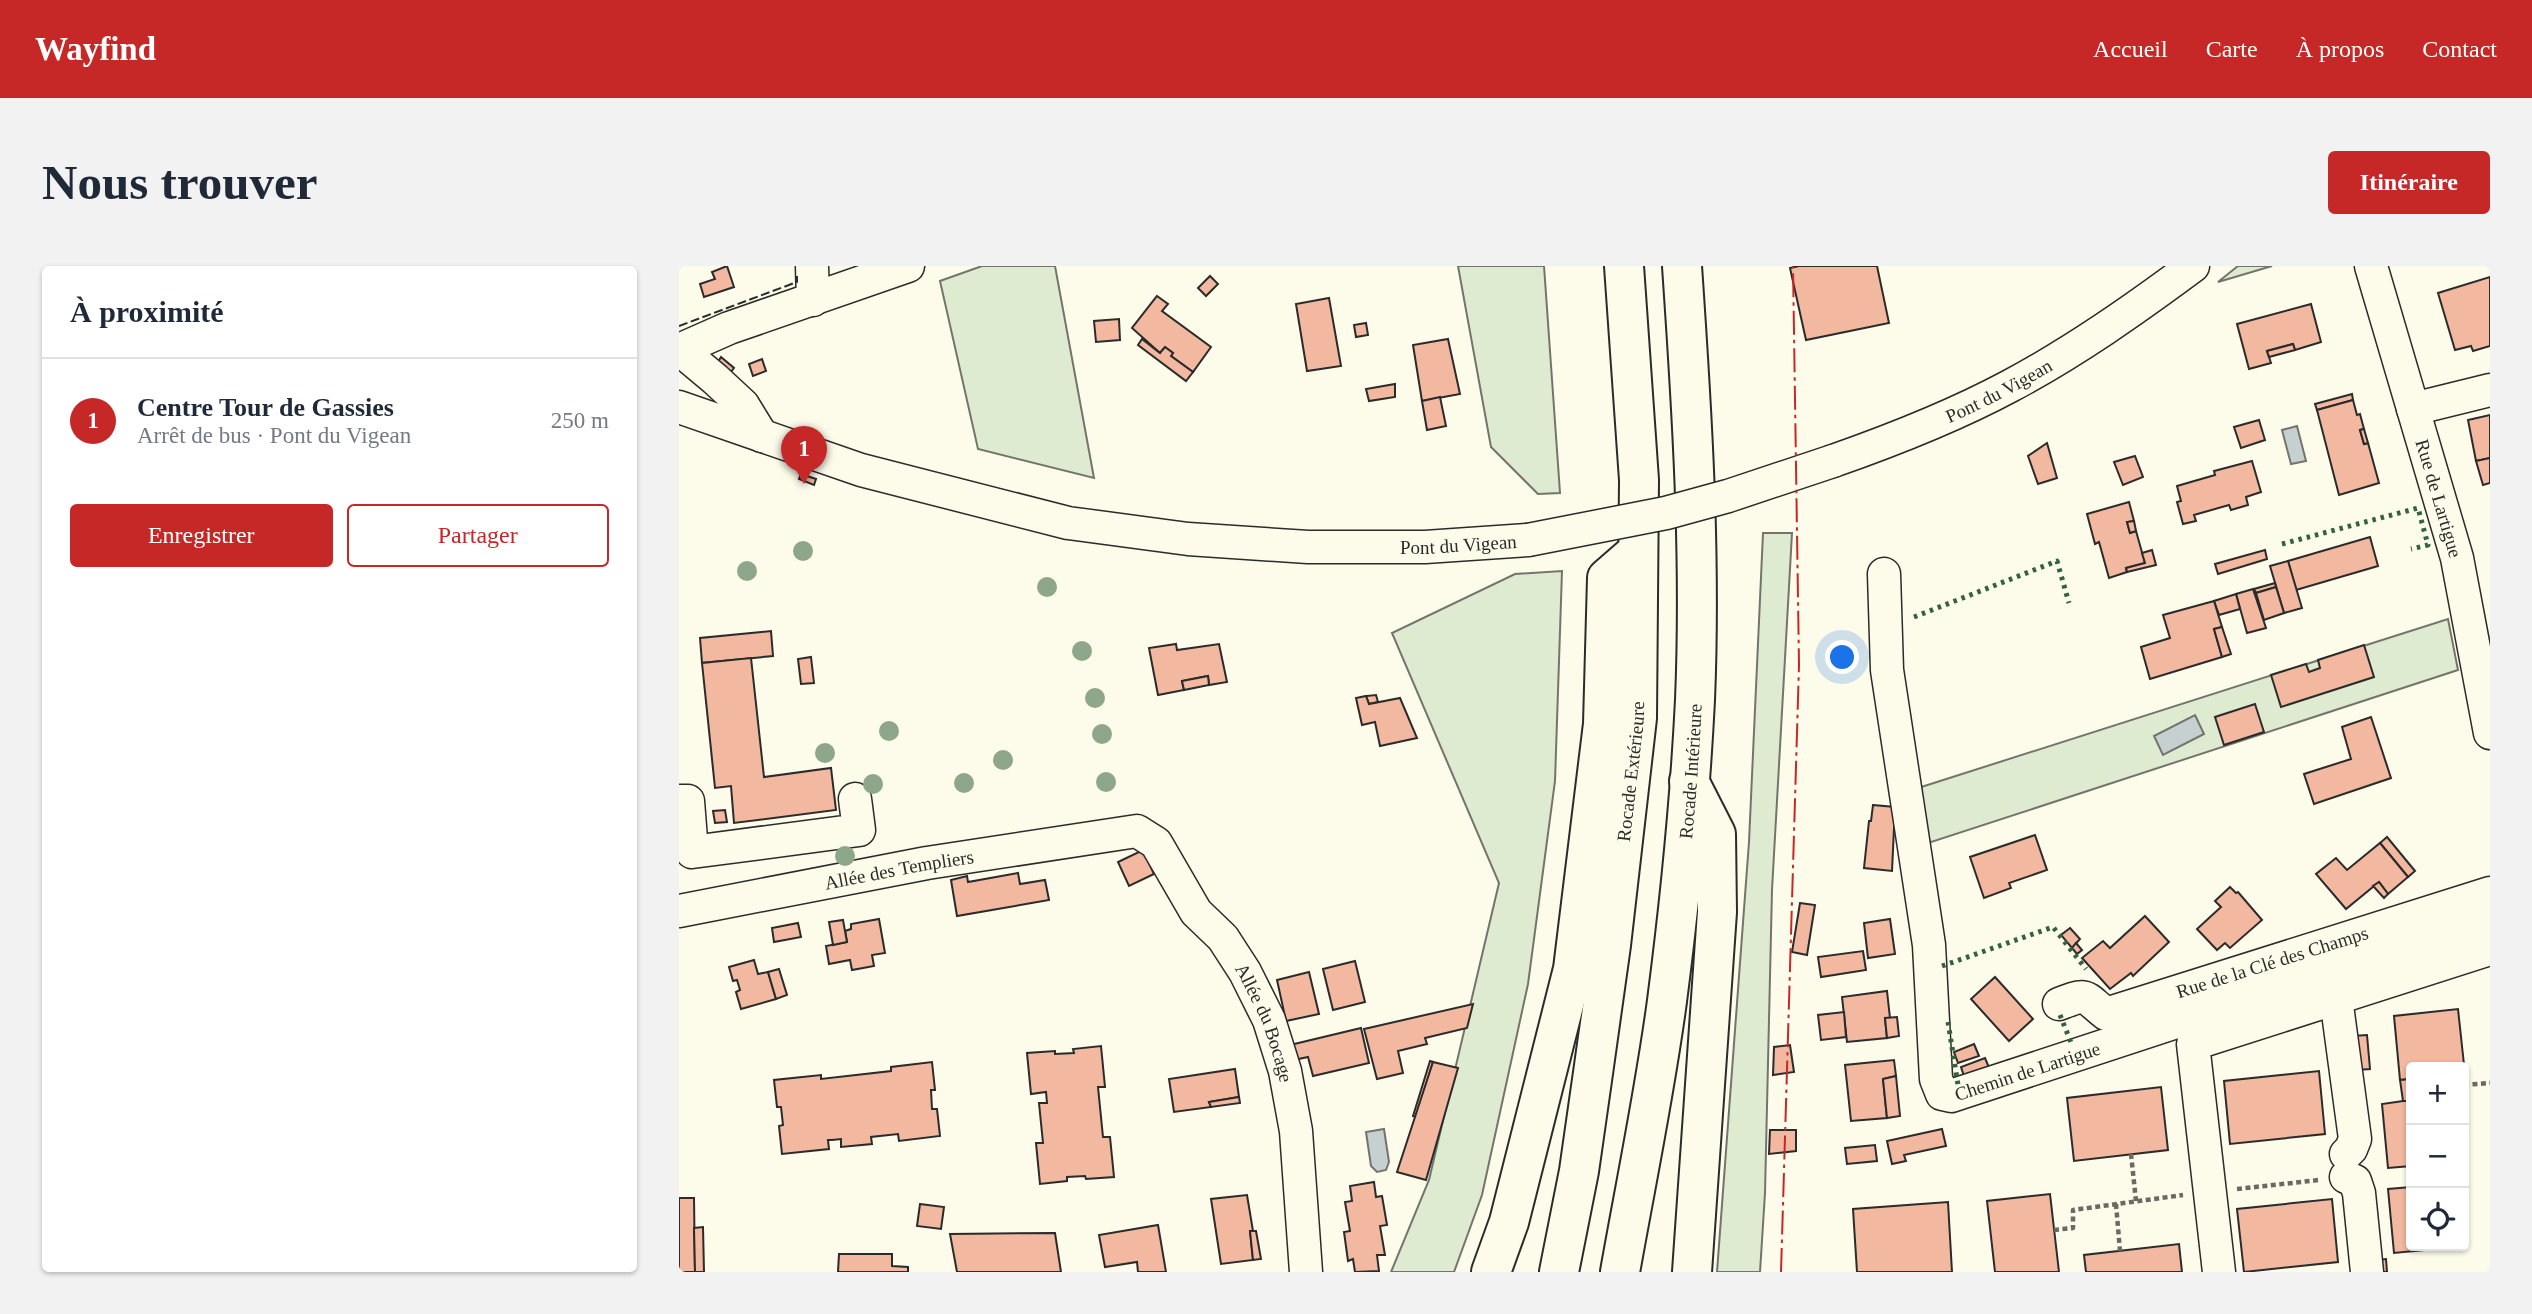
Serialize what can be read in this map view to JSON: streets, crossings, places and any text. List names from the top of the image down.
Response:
{
  "streets": {
    "highway": ["Rocade Extérieure", "Rocade Intérieure"],
    "street": [
      "Pont du Vigean",
      "Rue de Lartigue",
      "Allée des Templiers",
      "Rue de la Clé des Champs",
      "Allée du Bocage",
      "Chemin de Lartigue"
    ]
  },
  "crossings": [
    ["Allée des Templiers", "Allée du Bocage"]
  ],
  "page": {
    "header": "Wayfind",
    "nav": [
      "Accueil",
      "Carte",
      "À propos",
      "Contact"
    ],
    "buttons": [
      "Itinéraire",
      ["Enregistrer", "Partager"]
    ],
    "title": "Nous trouver",
    "heading": "À proximité",
    "list": [
      {
        "mark": "1",
        "name": "Centre Tour de Gassies",
        "note": "Arrêt de bus · Pont du Vigean",
        "value": "250 m"
      }
    ],
    "pins": "1",
    "map_buttons": ["+", "−"]
  }
}
